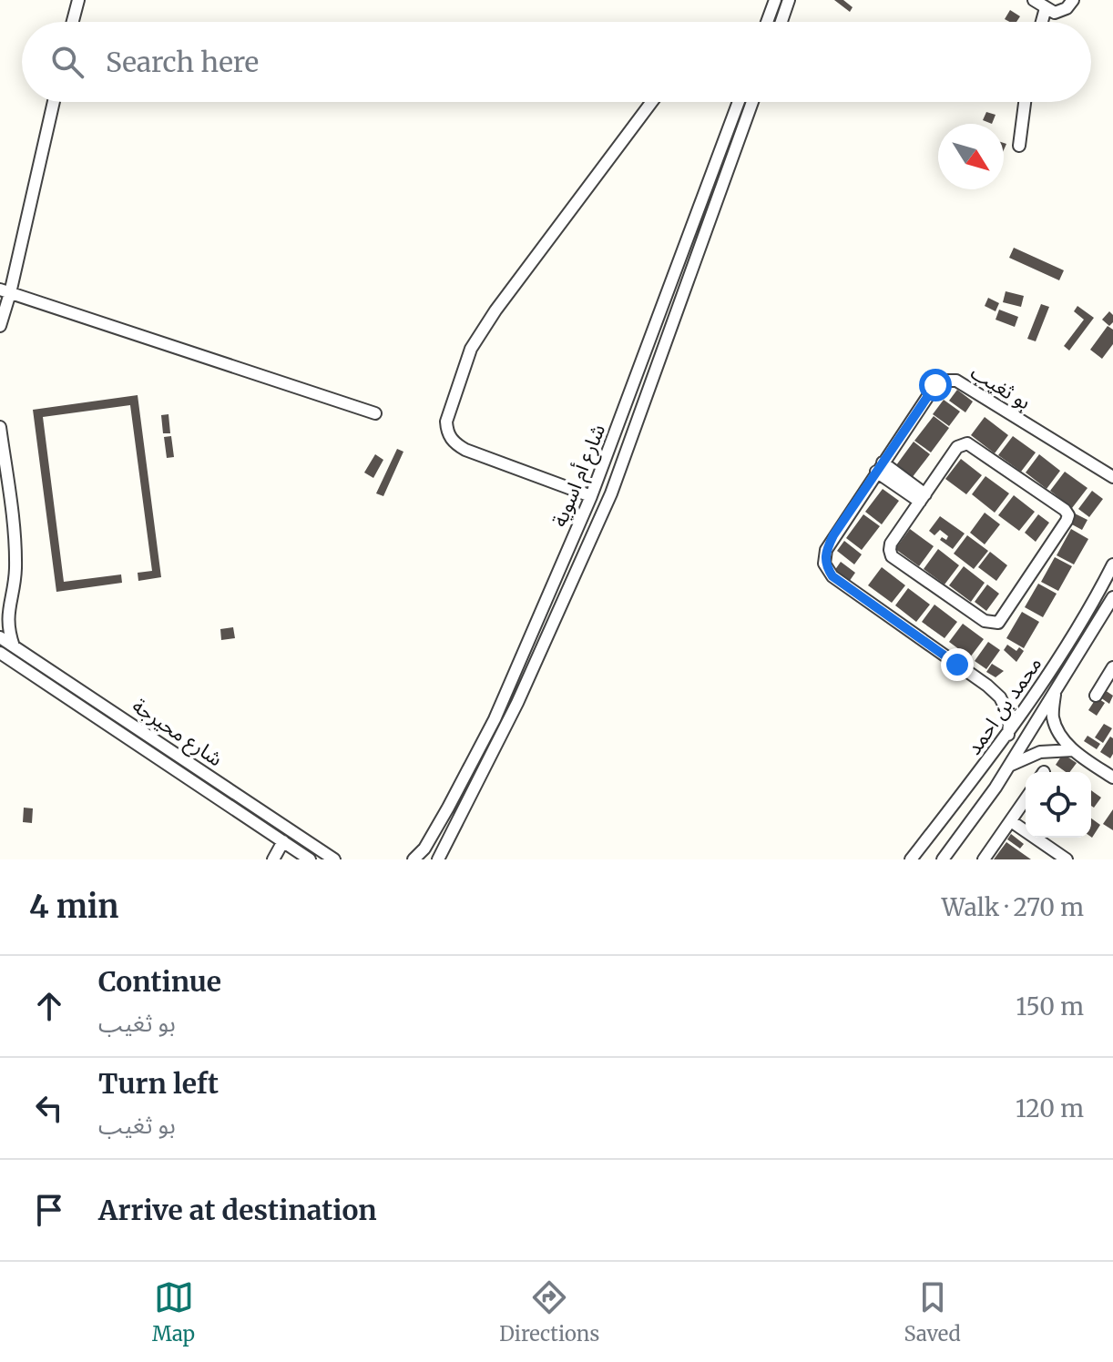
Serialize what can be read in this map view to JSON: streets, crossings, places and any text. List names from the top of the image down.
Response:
{
  "streets": {
    "street": [
      "بو ثغيب",
      "شارع أم اسوية",
      "محمد بن احمد",
      "شارع محيرجة"
    ]
  },
  "crossings": [
    ["بو ثغيب", "محمد بن احمد"]
  ],
  "north": "bottom right",
  "page": {
    "search": "Search here",
    "heading": ["4 min", "Walk · 270 m"],
    "list": [
      ["Continue", "بو ثغيب", "150 m"],
      ["Turn left", "بو ثغيب", "120 m"],
      "Arrive at destination"
    ],
    "nav": ["Map", "Directions", "Saved"]
  }
}
